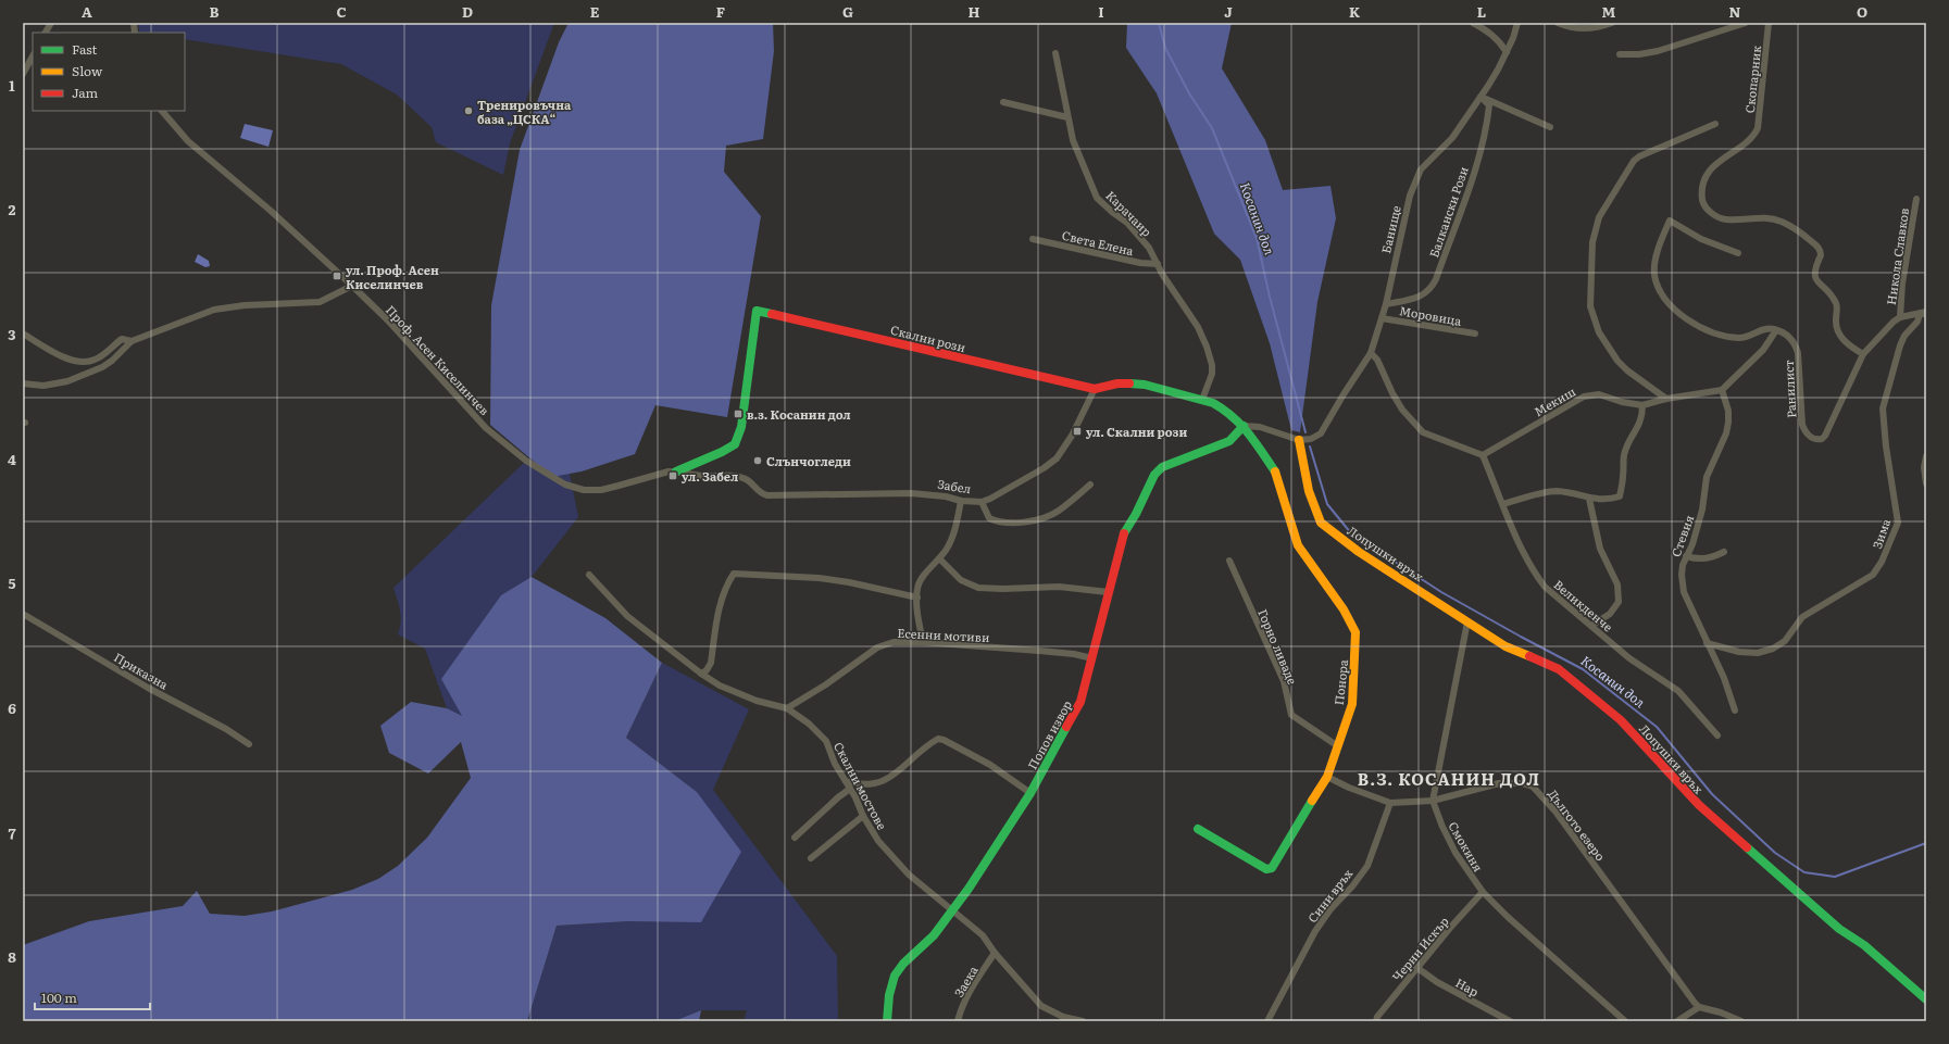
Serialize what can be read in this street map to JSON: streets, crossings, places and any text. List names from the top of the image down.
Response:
{
  "streets": {
    "street": [
      "Скопарник",
      "Балкански Рози",
      "Карачаир",
      "Банище",
      "Света Елена",
      "Никола Славков",
      "Моровица",
      "Скални рози",
      "Проф. Асен Киселинчев",
      "Ранилист",
      "Мекиш",
      "Забел",
      "Зима",
      "Стевия",
      "Лопушки връх",
      "Великденче",
      "Есенни мотиви",
      "Горно ливаде",
      "Приказна",
      "Понора",
      "Попов извор",
      "Скални мостове",
      "Дългото езеро",
      "Смокиня",
      "Сини връх",
      "Черни Искър",
      "Заека",
      "Нар"
    ]
  },
  "crossings": [
    ["Скопарник", "Ранилист"],
    ["Балкански Рози", "Банище"],
    ["Карачаир", "Света Елена"],
    ["Банище", "Моровица"],
    ["Банище", "Лопушки връх"],
    ["Скални рози", "Забел"],
    ["Проф. Асен Киселинчев", "Забел"],
    ["Мекиш", "Стевия"],
    ["Мекиш", "Великденче"],
    ["Зима", "Стевия"],
    ["Есенни мотиви", "Попов извор"],
    ["Есенни мотиви", "Скални мостове"],
    ["Горно ливаде", "Понора"],
    ["Понора", "Попов извор"],
    ["Понора", "Дългото езеро"],
    ["Попов извор", "Скални мостове"],
    ["Скални мостове", "Заека"],
    ["Дългото езеро", "Смокиня"],
    ["Дългото езеро", "Сини връх"],
    ["Смокиня", "Черни Искър"],
    ["Черни Искър", "Нар"]
  ],
  "districts": ["В.З. КОСАНИН ДОЛ"],
  "water": ["Косанин дол"],
  "places": {
    "other": ["Тренировъчна база „ЦСКА“", "Слънчогледи"],
    "transit": [
      "ул. Проф. Асен Киселинчев",
      "в.з. Косанин дол",
      "ул. Скални рози",
      "ул. Забел"
    ]
  },
  "legend": ["Fast", "Slow", "Jam"],
  "scale_bar": "100 m",
  "grid": {
    "columns": [
      "A",
      "B",
      "C",
      "D",
      "E",
      "F",
      "G",
      "H",
      "I",
      "J",
      "K",
      "L",
      "M",
      "N",
      "O"
    ],
    "rows": [
      "1",
      "2",
      "3",
      "4",
      "5",
      "6",
      "7",
      "8"
    ]
  }
}
